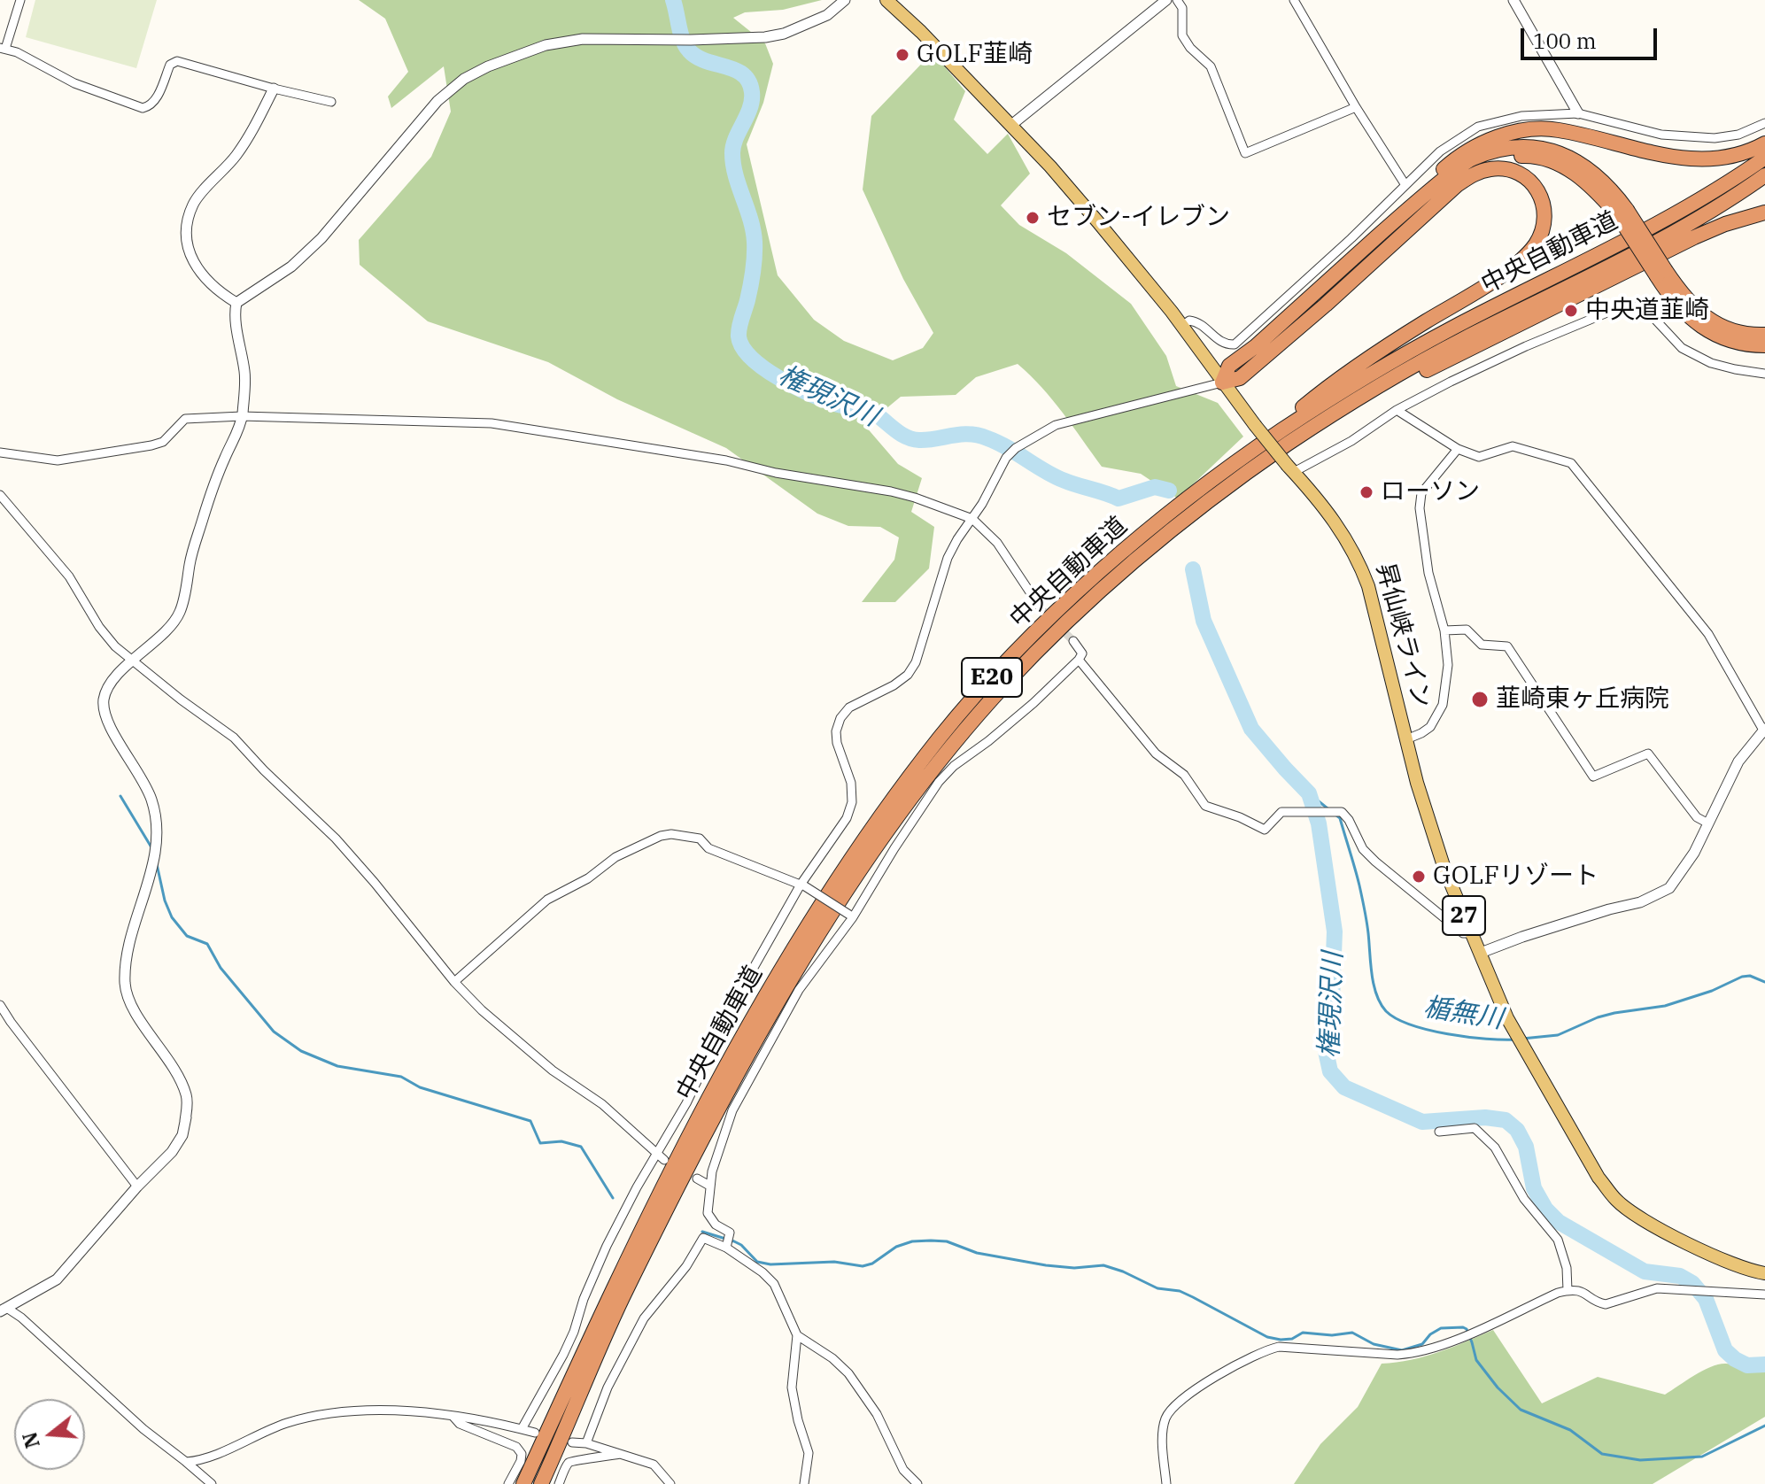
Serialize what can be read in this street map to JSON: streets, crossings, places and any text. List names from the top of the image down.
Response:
{
  "streets": {
    "highway": ["中央自動車道", "E20"],
    "main road": ["昇仙峡ライン", "27"]
  },
  "water": ["権現沢川", "楯無川"],
  "places": [
    "GOLF韮崎",
    "セブン-イレブン",
    "中央道韮崎",
    "ローソン",
    "韮崎東ヶ丘病院",
    "GOLFリゾート"
  ],
  "scale_bar": "100 m",
  "north": "left"
}
